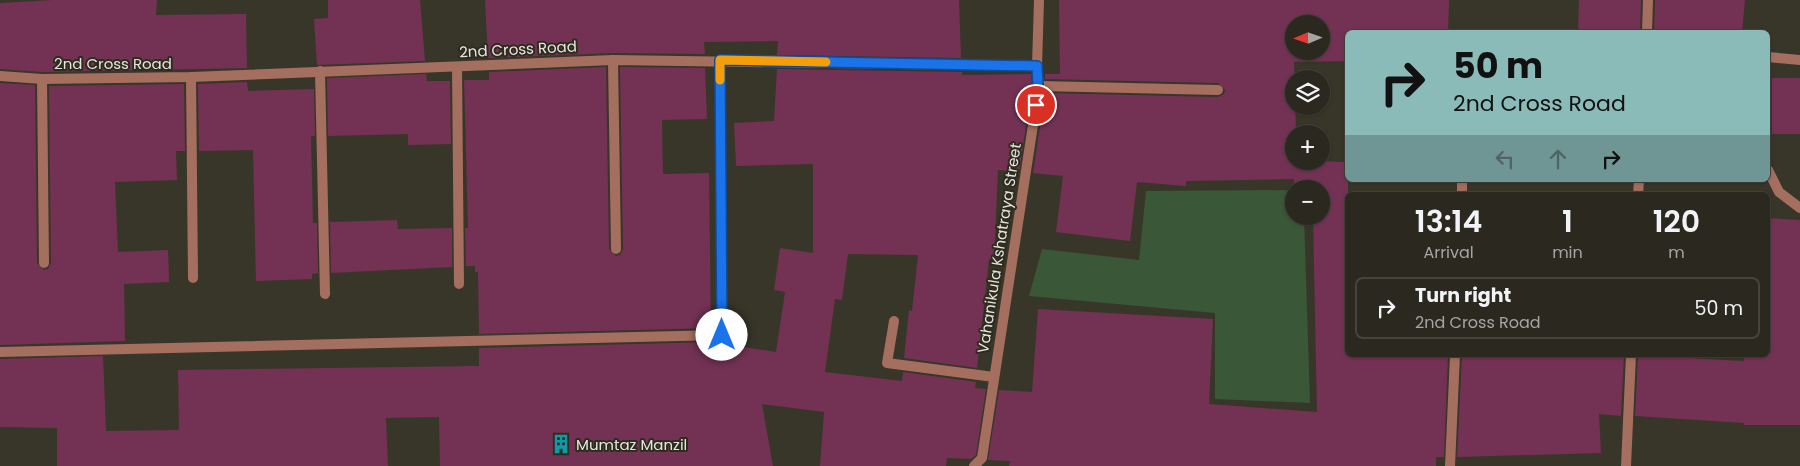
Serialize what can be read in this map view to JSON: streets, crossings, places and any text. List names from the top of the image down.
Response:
{
  "streets": {
    "street": ["2nd Cross Road", "Vahanikula Kshatraya Street"]
  },
  "crossings": [
    ["2nd Cross Road", "Vahanikula Kshatraya Street"]
  ],
  "places": {
    "building": ["Mumtaz Manzil"]
  },
  "north": "left",
  "page": {
    "map_buttons": ["+", "−"],
    "turn": ["50 m", "2nd Cross Road"],
    "eta": [
      "13:14",
      "Arrival",
      "1",
      "min",
      "120",
      "m"
    ],
    "list": [
      {
        "name": "Turn right",
        "note": "2nd Cross Road",
        "value": "50 m"
      }
    ]
  }
}
